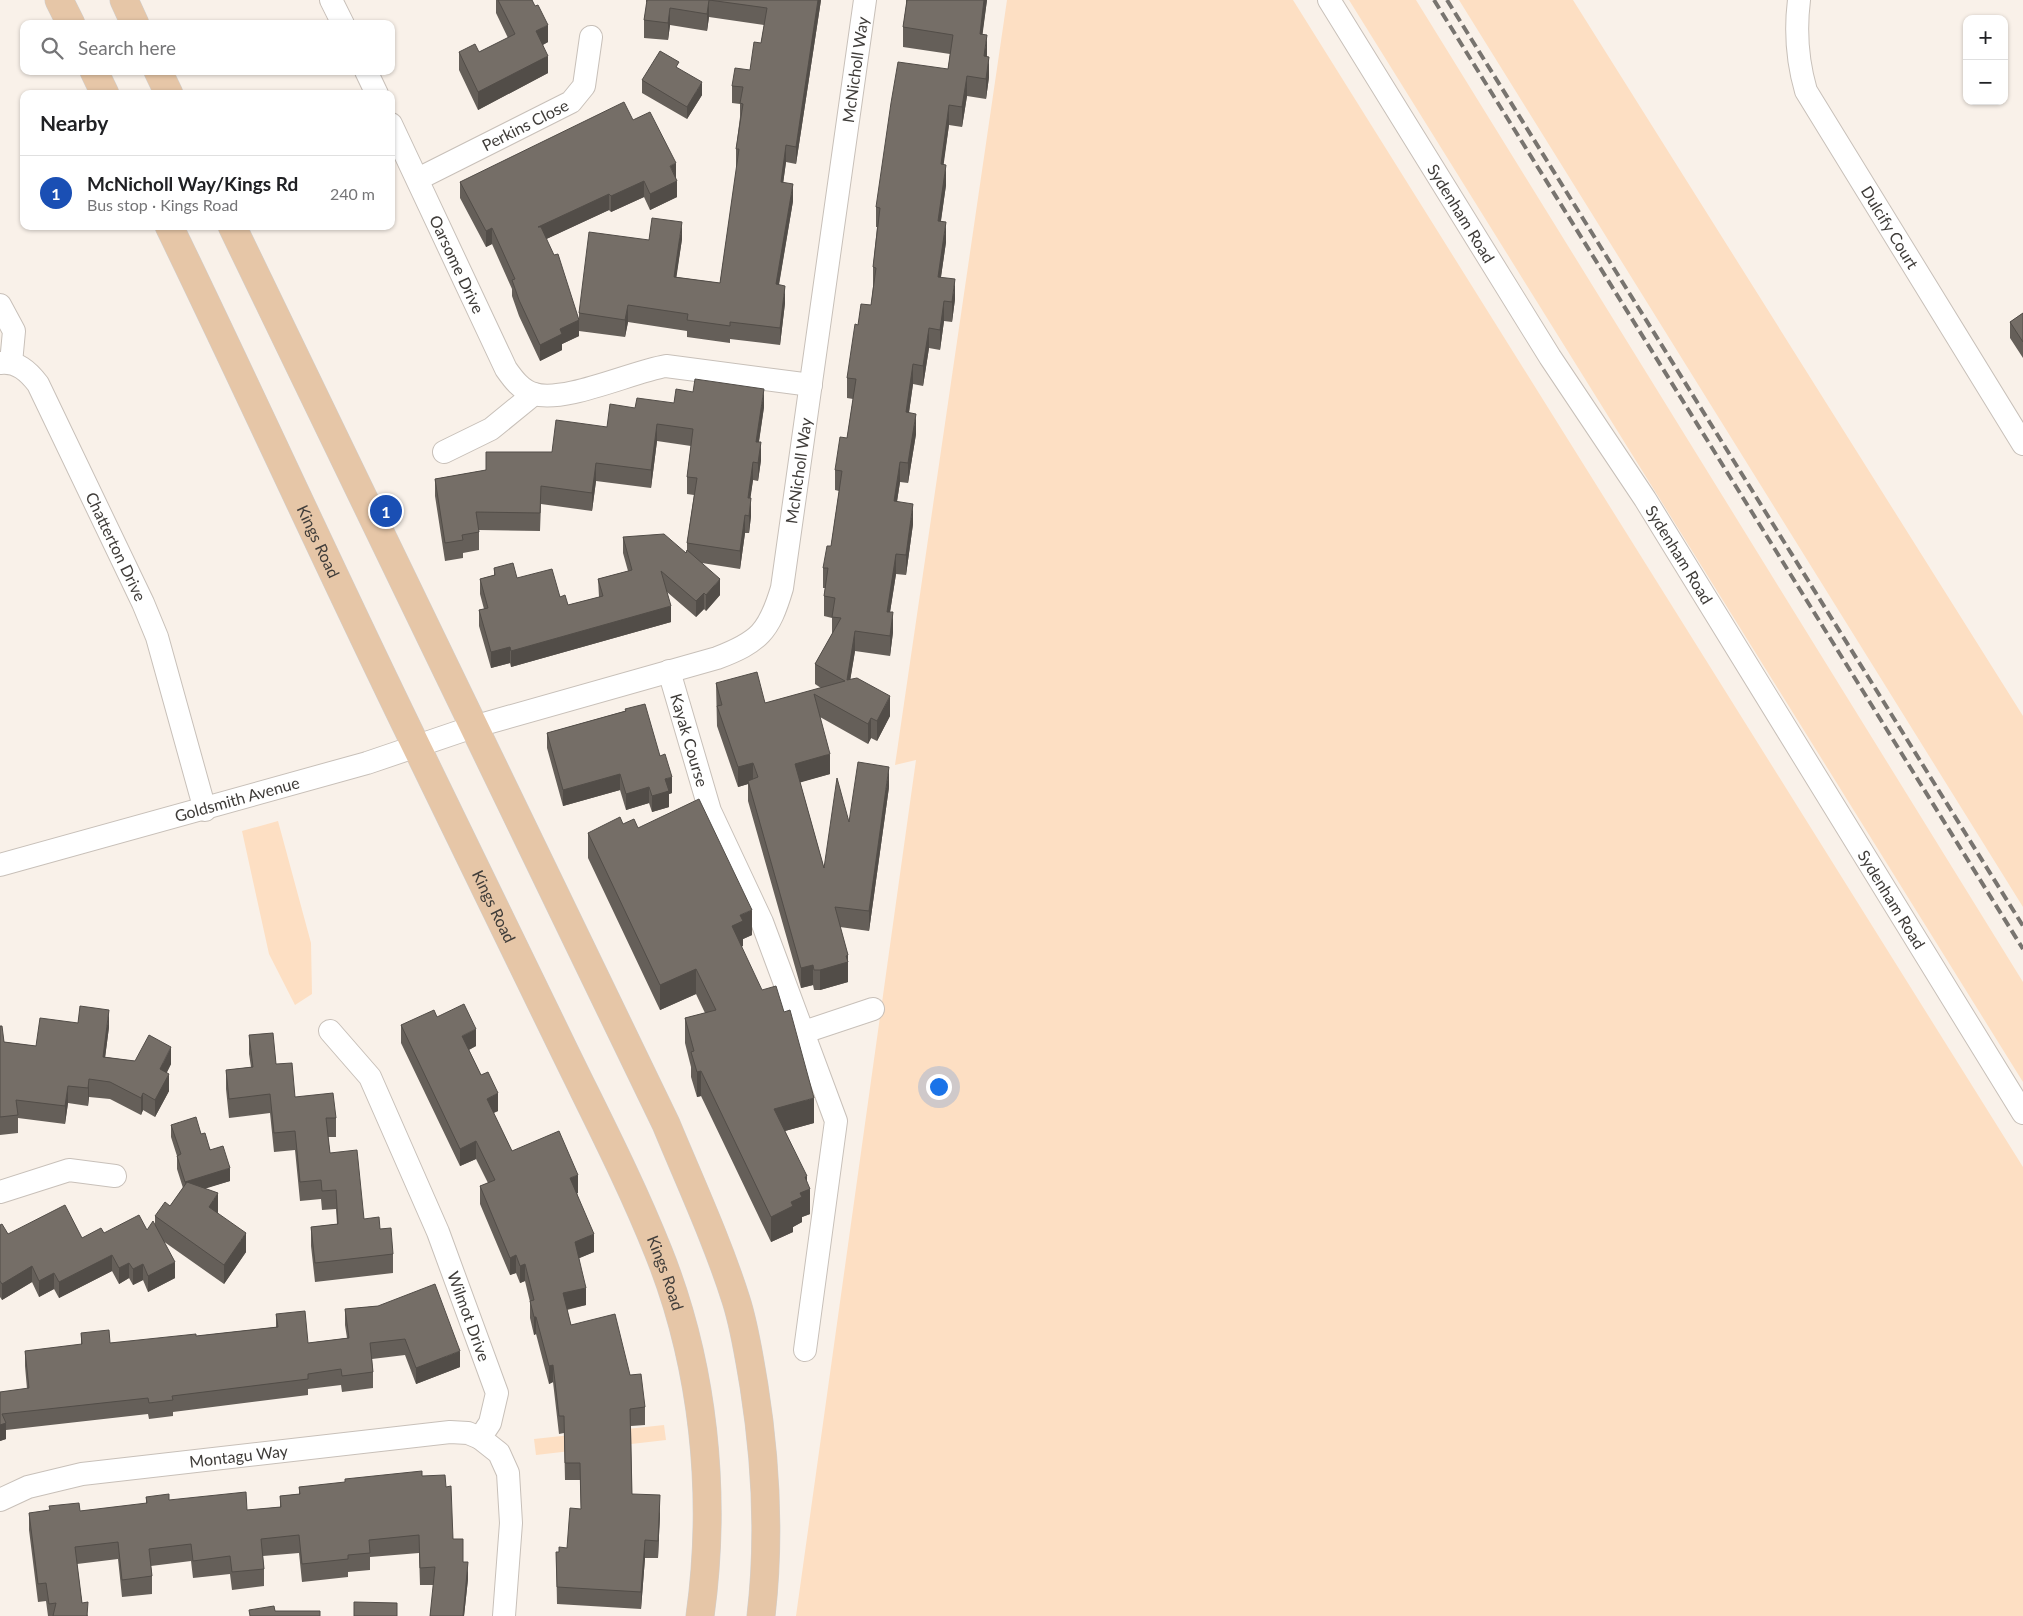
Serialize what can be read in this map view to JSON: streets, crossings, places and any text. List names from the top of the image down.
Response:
{
  "streets": {
    "main road": ["Kings Road"],
    "street": [
      "McNicholl Way",
      "Perkins Close",
      "Sydenham Road",
      "Dulcify Court",
      "Oarsome Drive",
      "Chatterton Drive",
      "Kayak Course",
      "Goldsmith Avenue",
      "Wilmot Drive",
      "Montagu Way"
    ]
  },
  "crossings": [
    ["McNicholl Way", "Kayak Course"],
    ["McNicholl Way", "Goldsmith Avenue"],
    ["Perkins Close", "Oarsome Drive"],
    ["Kings Road", "Goldsmith Avenue"],
    ["Chatterton Drive", "Goldsmith Avenue"],
    ["Wilmot Drive", "Montagu Way"]
  ],
  "page": {
    "map_buttons": ["+", "−"],
    "search": "Search here",
    "heading": "Nearby",
    "list": [
      {
        "mark": "1",
        "name": "McNicholl Way/Kings Rd",
        "note": "Bus stop · Kings Road",
        "value": "240 m"
      }
    ],
    "pins": "1"
  }
}
